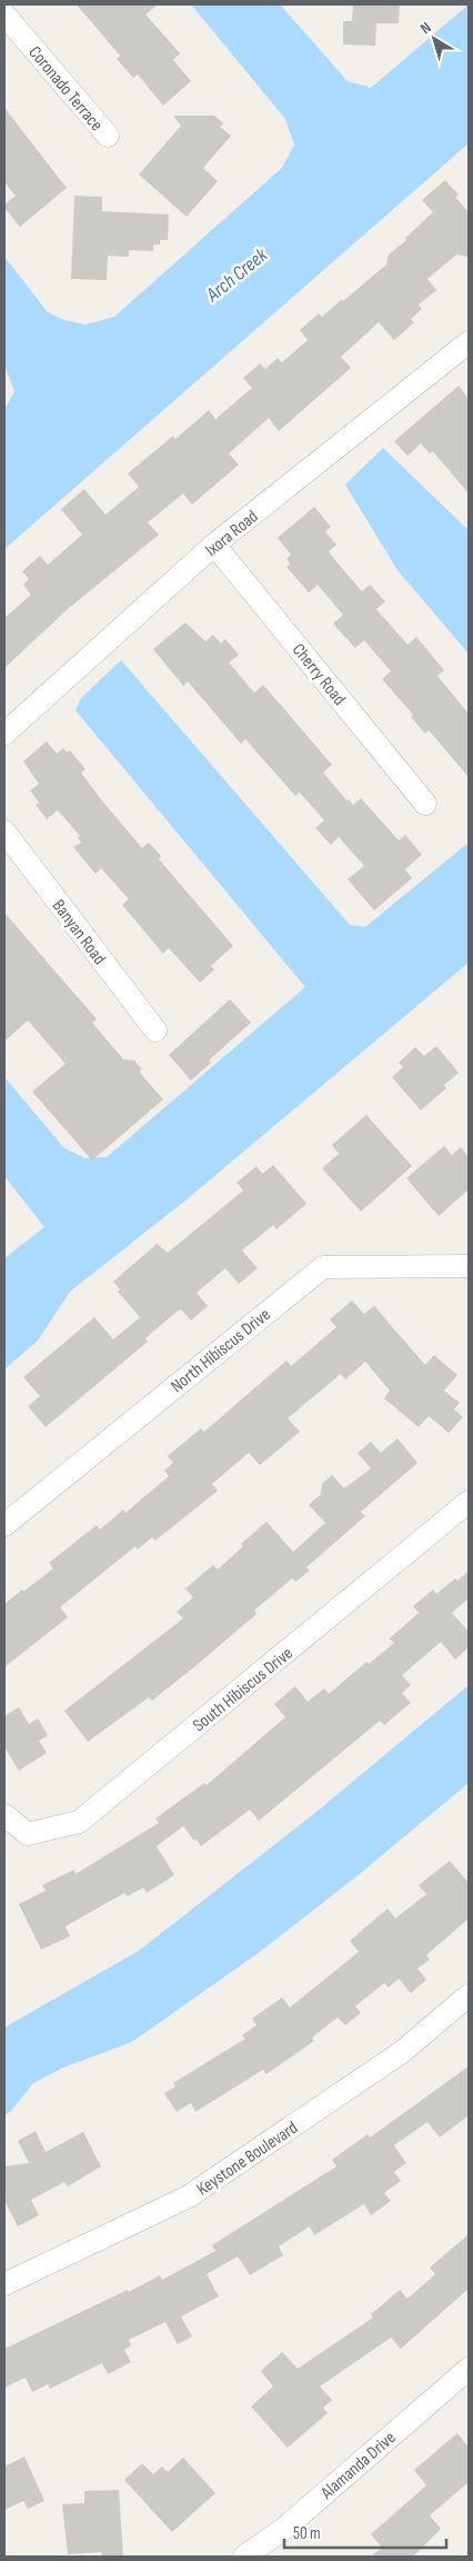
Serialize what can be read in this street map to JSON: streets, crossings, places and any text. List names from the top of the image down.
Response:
{
  "streets": {
    "street": [
      "Coronado Terrace",
      "Ixora Road",
      "Cherry Road",
      "Banyan Road",
      "North Hibiscus Drive",
      "South Hibiscus Drive",
      "Keystone Boulevard",
      "Alamanda Drive"
    ]
  },
  "crossings": [
    ["Ixora Road", "Cherry Road"]
  ],
  "water": ["Arch Creek"],
  "scale_bar": "50 m",
  "north": "top left"
}
